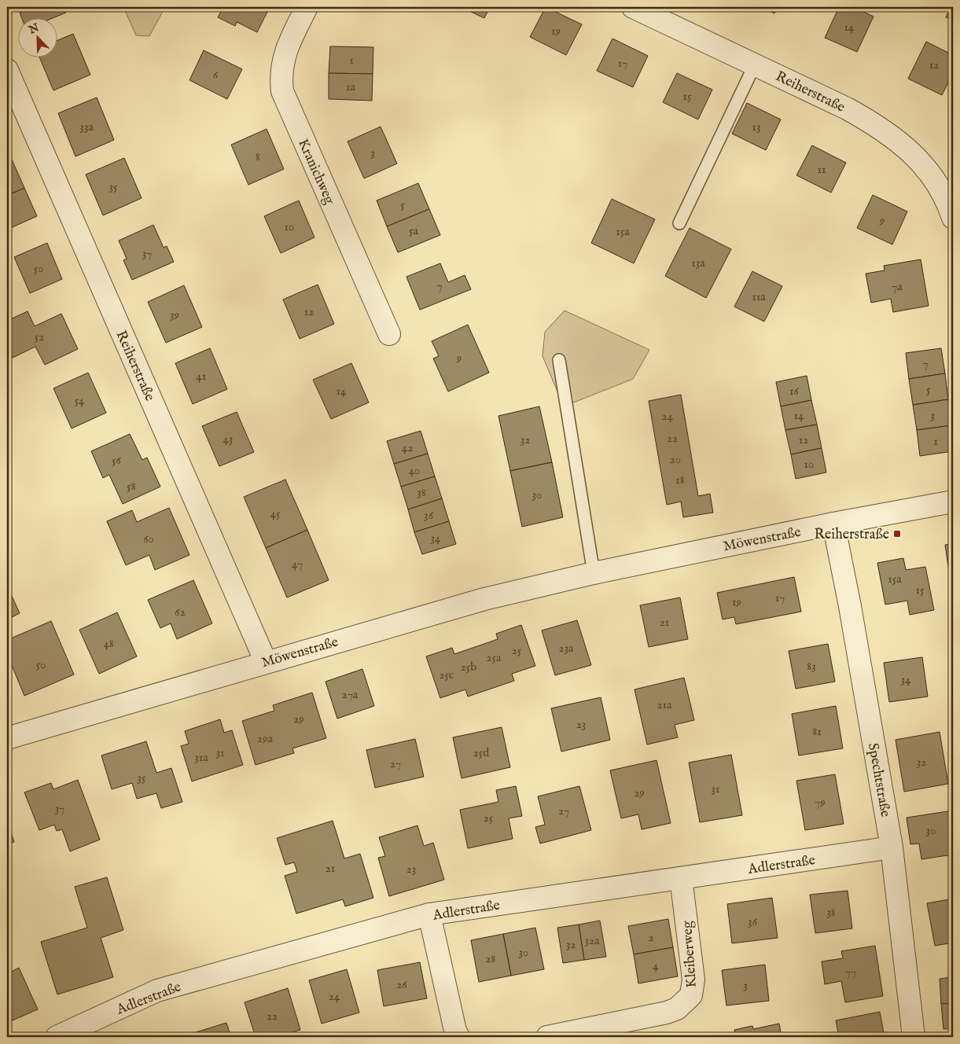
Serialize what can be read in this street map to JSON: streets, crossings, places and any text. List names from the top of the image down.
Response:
{
  "streets": {
    "street": [
      "Reiherstraße",
      "Kranichweg",
      "Möwenstraße",
      "Spechtstraße",
      "Adlerstraße",
      "Kleiberweg"
    ]
  },
  "crossings": [
    ["Reiherstraße", "Möwenstraße"],
    ["Möwenstraße", "Spechtstraße"],
    ["Spechtstraße", "Adlerstraße"],
    ["Adlerstraße", "Kleiberweg"]
  ],
  "places": {
    "transit": ["Reiherstraße"]
  },
  "house_numbers": [
    "14",
    "19",
    "1",
    "17",
    "12",
    "6",
    "1a",
    "15",
    "33a",
    "13",
    "3",
    "8",
    "11",
    "35",
    "5",
    "9",
    "10",
    "5a",
    "15a",
    "37",
    "13a",
    "50",
    "7",
    "7a",
    "11a",
    "12",
    "39",
    "52",
    "9",
    "7",
    "41",
    "5",
    "14",
    "16",
    "54",
    "14",
    "3",
    "24",
    "22",
    "43",
    "32",
    "12",
    "1",
    "42",
    "20",
    "56",
    "10",
    "40",
    "18",
    "58",
    "38",
    "30",
    "45",
    "36",
    "34",
    "60",
    "47",
    "15a",
    "15",
    "17",
    "19",
    "62",
    "21",
    "48",
    "23a",
    "25",
    "25a",
    "50",
    "83",
    "25b",
    "25c",
    "34",
    "27a",
    "21a",
    "29",
    "23",
    "81",
    "29a",
    "31",
    "25d",
    "31a",
    "32",
    "27",
    "35",
    "31",
    "29",
    "79",
    "37",
    "27",
    "25",
    "30",
    "21",
    "23",
    "38",
    "36",
    "2",
    "32a",
    "32",
    "30",
    "28",
    "4",
    "77",
    "26",
    "3",
    "24",
    "22"
  ],
  "north": "top left"
}
